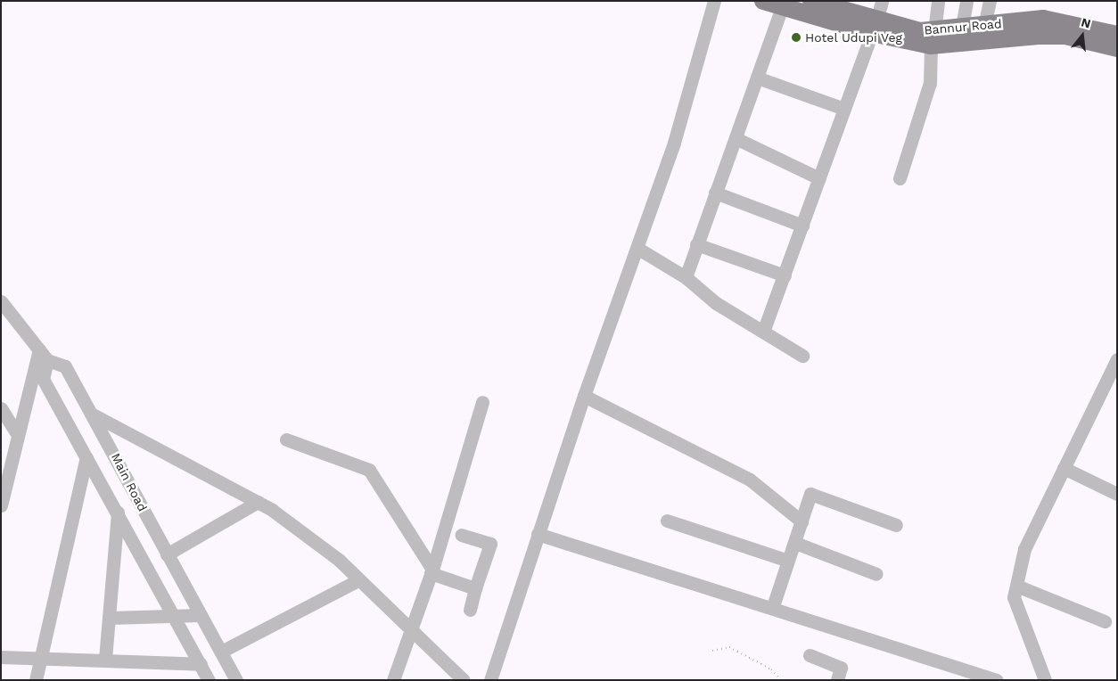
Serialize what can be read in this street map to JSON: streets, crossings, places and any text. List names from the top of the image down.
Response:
{
  "streets": {
    "main road": ["Bannur Road"],
    "street": ["Main Road"]
  },
  "places": ["Hotel Udupi Veg"],
  "north": "top"
}
